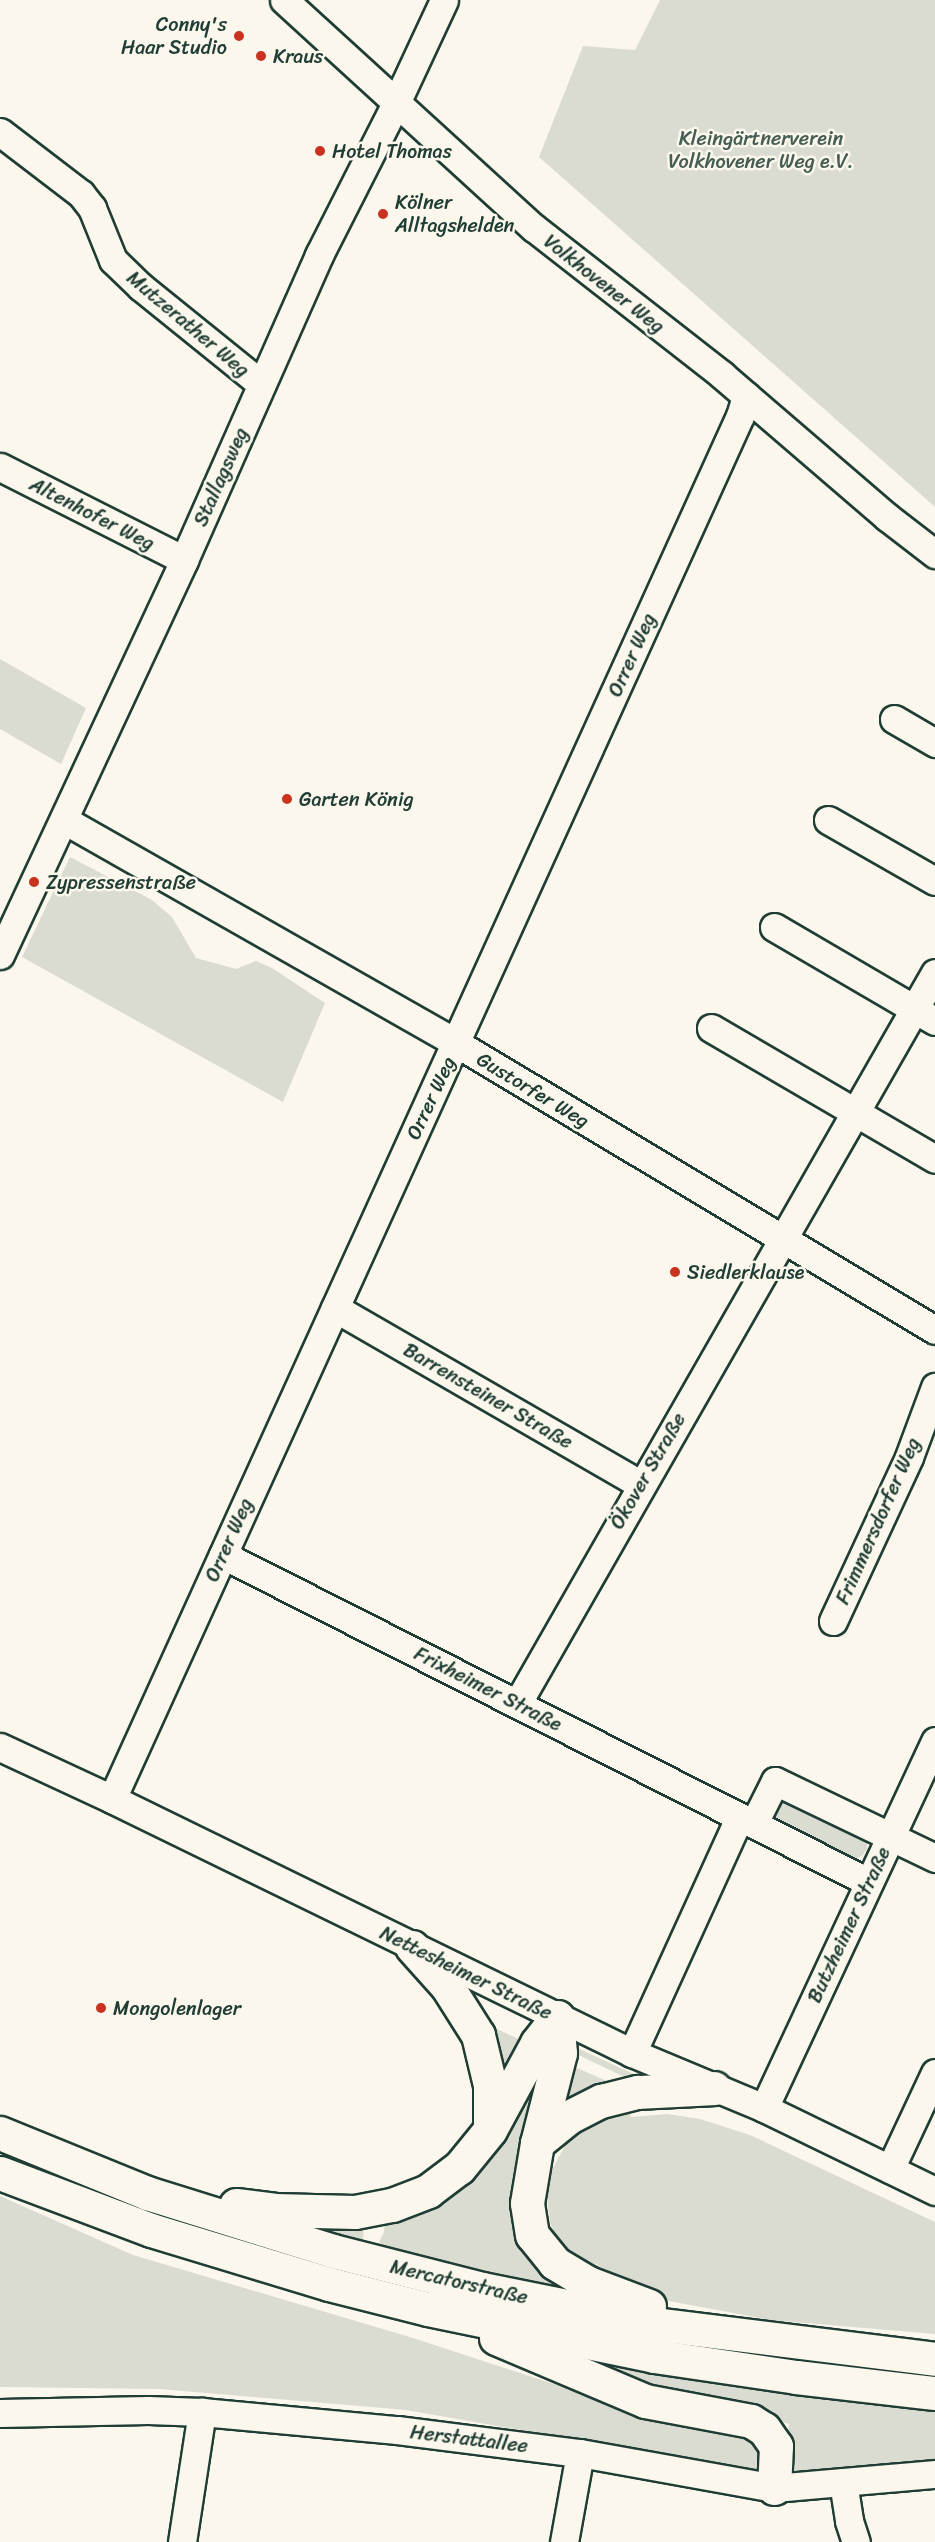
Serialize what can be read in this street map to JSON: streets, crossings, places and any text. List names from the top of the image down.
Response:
{
  "streets": {
    "main road": ["Mercatorstraße"],
    "street": [
      "Volkhovener Weg",
      "Mutzerather Weg",
      "Stallagsweg",
      "Altenhofer Weg",
      "Orrer Weg",
      "Gustorfer Weg",
      "Barrensteiner Straße",
      "Ökover Straße",
      "Frimmersdorfer Weg",
      "Frixheimer Straße",
      "Butzheimer Straße",
      "Nettesheimer Straße",
      "Herstattallee"
    ]
  },
  "crossings": [
    ["Volkhovener Weg", "Stallagsweg"],
    ["Volkhovener Weg", "Orrer Weg"],
    ["Mutzerather Weg", "Stallagsweg"],
    ["Stallagsweg", "Altenhofer Weg"],
    ["Stallagsweg", "Gustorfer Weg"],
    ["Orrer Weg", "Gustorfer Weg"],
    ["Orrer Weg", "Barrensteiner Straße"],
    ["Orrer Weg", "Frixheimer Straße"],
    ["Orrer Weg", "Nettesheimer Straße"],
    ["Gustorfer Weg", "Ökover Straße"],
    ["Barrensteiner Straße", "Ökover Straße"],
    ["Ökover Straße", "Frixheimer Straße"],
    ["Frixheimer Straße", "Butzheimer Straße"],
    ["Butzheimer Straße", "Nettesheimer Straße"]
  ],
  "parks": ["Kleingärtnerverein Volkhovener Weg e.V."],
  "places": [
    "Conny's Haar Studio",
    "Kraus",
    "Hotel Thomas",
    "Kölner Alltagshelden",
    "Garten König",
    "Zypressenstraße",
    "Siedlerklause",
    "Mongolenlager"
  ]
}
